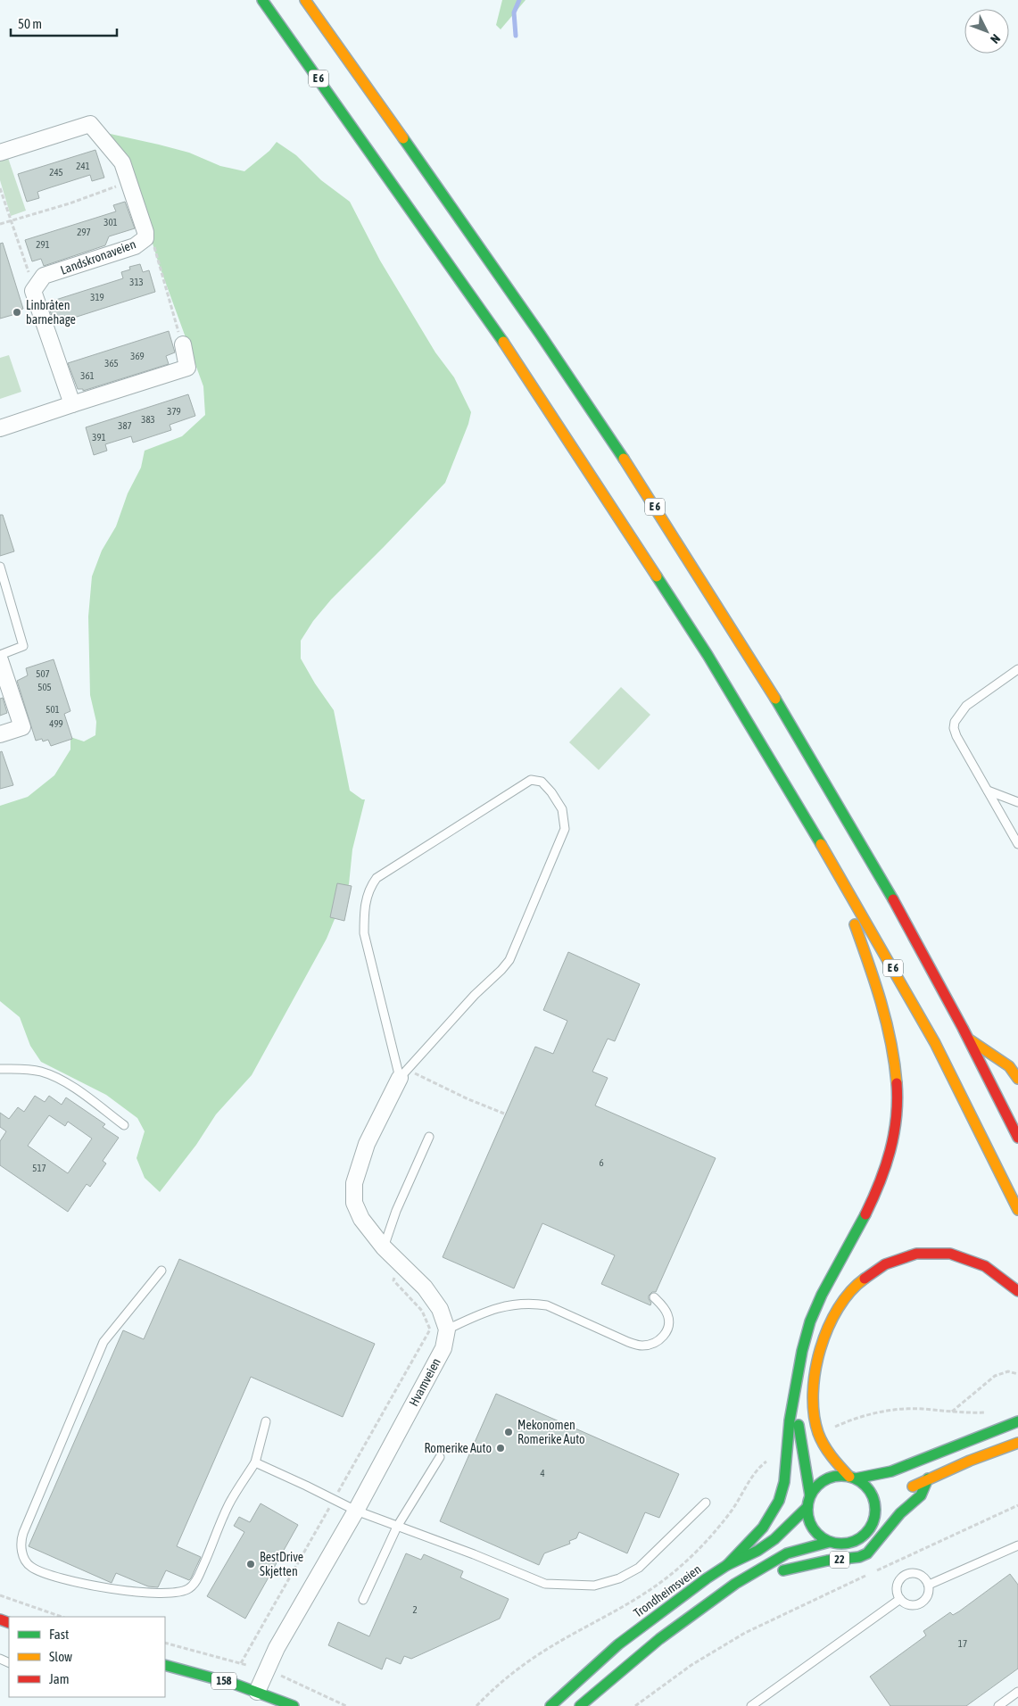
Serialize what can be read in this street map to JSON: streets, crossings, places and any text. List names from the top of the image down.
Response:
{
  "streets": {
    "main road": [
      "E 6",
      "22",
      "Trondheimsveien",
      "158"
    ],
    "street": ["Landskronaveien", "Hvamveien"]
  },
  "crossings": [
    ["Hvamveien", "158"],
    ["22", "Trondheimsveien"]
  ],
  "places": [
    "Linbråten barnehage",
    "Mekonomen Romerike Auto",
    "Romerike Auto",
    "BestDrive Skjetten"
  ],
  "house_numbers": [
    "241",
    "245",
    "301",
    "297",
    "291",
    "313",
    "319",
    "369",
    "365",
    "361",
    "379",
    "383",
    "387",
    "391",
    "507",
    "505",
    "501",
    "499",
    "6",
    "517",
    "4",
    "2",
    "17"
  ],
  "legend": ["Fast", "Slow", "Jam"],
  "scale_bar": "50 m",
  "north": "bottom right"
}
